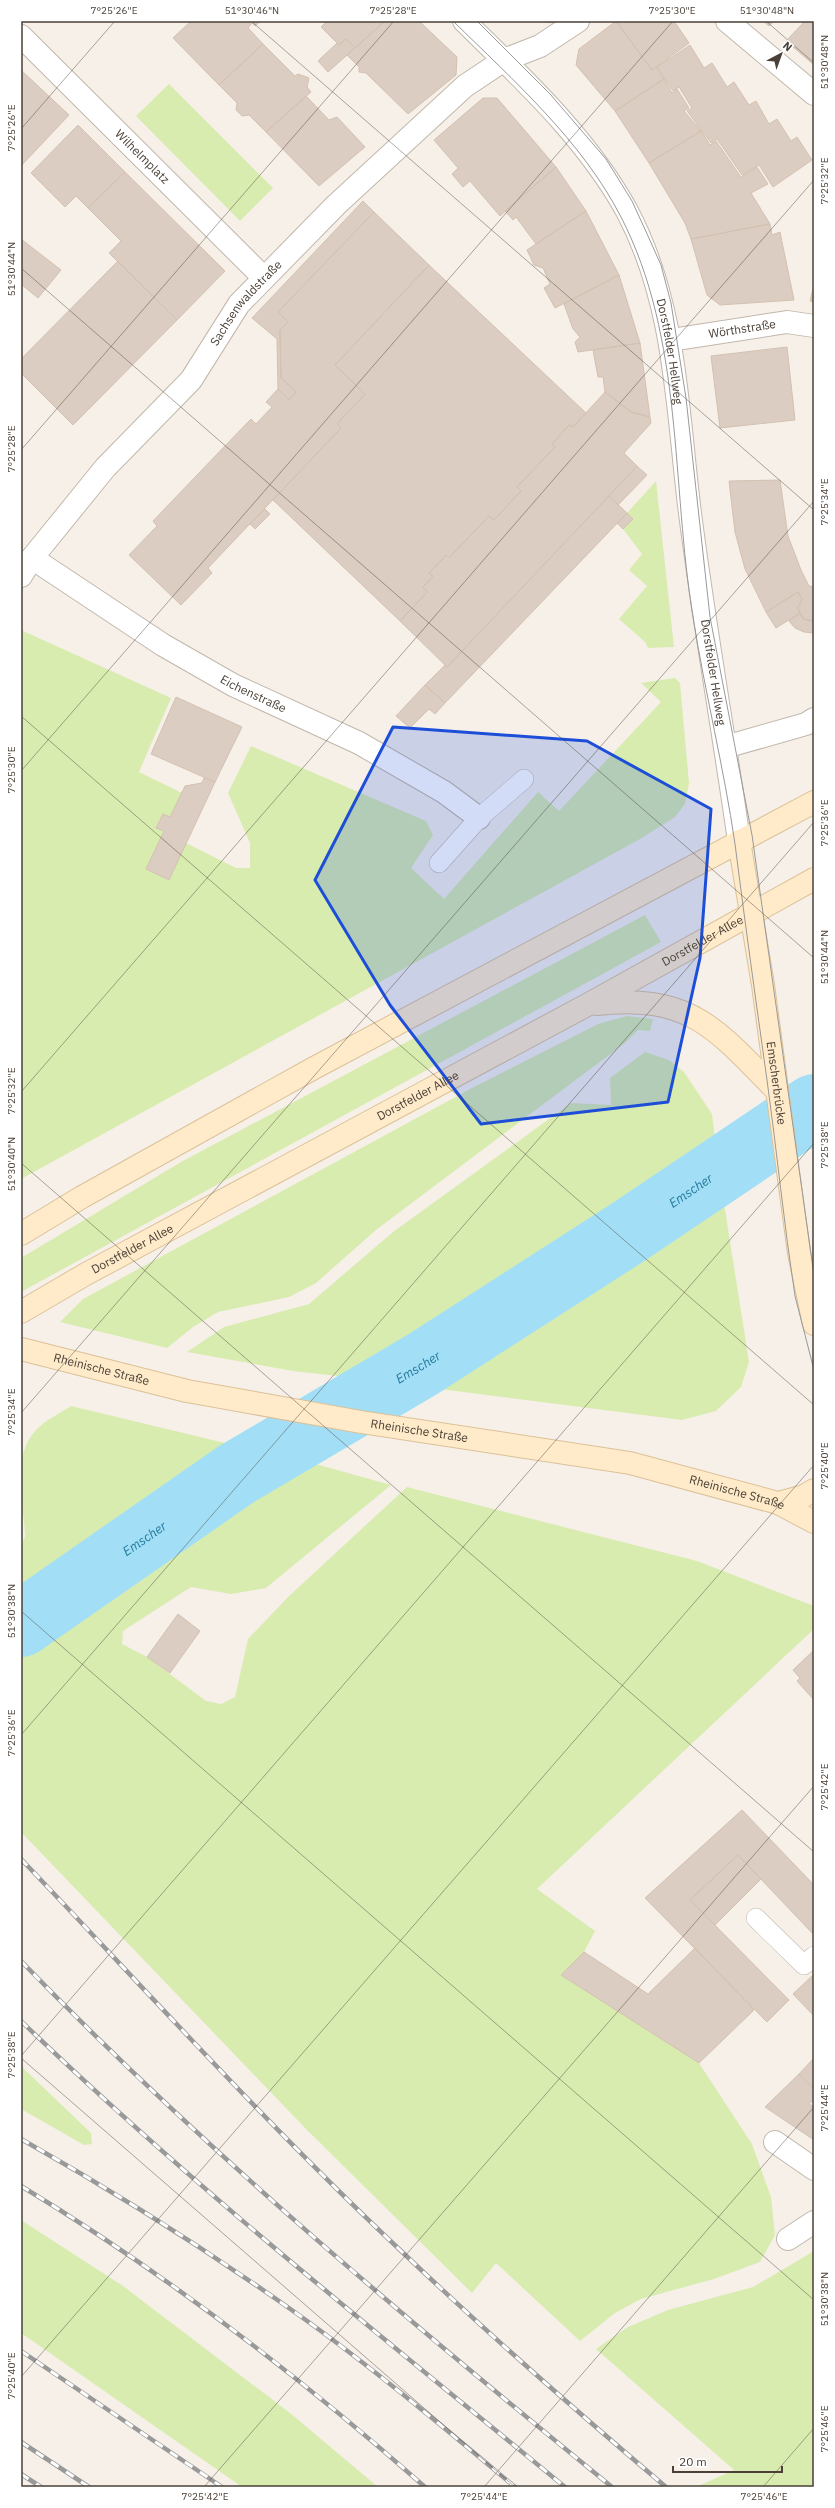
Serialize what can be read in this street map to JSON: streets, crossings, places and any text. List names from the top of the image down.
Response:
{
  "streets": {
    "main road": ["Dorstfelder Allee", "Emscherbrücke", "Rheinische Straße"],
    "street": [
      "Wilhelmplatz",
      "Sachsenwaldstraße",
      "Wörthstraße",
      "Dorstfelder Hellweg",
      "Eichenstraße"
    ]
  },
  "crossings": [
    ["Wilhelmplatz", "Sachsenwaldstraße"],
    ["Sachsenwaldstraße", "Dorstfelder Hellweg"],
    ["Sachsenwaldstraße", "Eichenstraße"],
    ["Wörthstraße", "Dorstfelder Hellweg"],
    ["Dorstfelder Hellweg", "Emscherbrücke"],
    ["Dorstfelder Allee", "Emscherbrücke"]
  ],
  "water": ["Emscher"],
  "scale_bar": "20 m",
  "north": "top right",
  "coordinates": [
    "7°25'26\"E",
    "51°30'46\"N",
    "7°25'28\"E",
    "7°25'30\"E",
    "51°30'48\"N",
    "7°25'32\"E",
    "51°30'44\"N",
    "7°25'34\"E",
    "7°25'36\"E",
    "7°25'38\"E",
    "51°30'40\"N",
    "7°25'40\"E",
    "51°30'38\"N",
    "7°25'42\"E",
    "7°25'44\"E",
    "7°25'46\"E"
  ]
}
